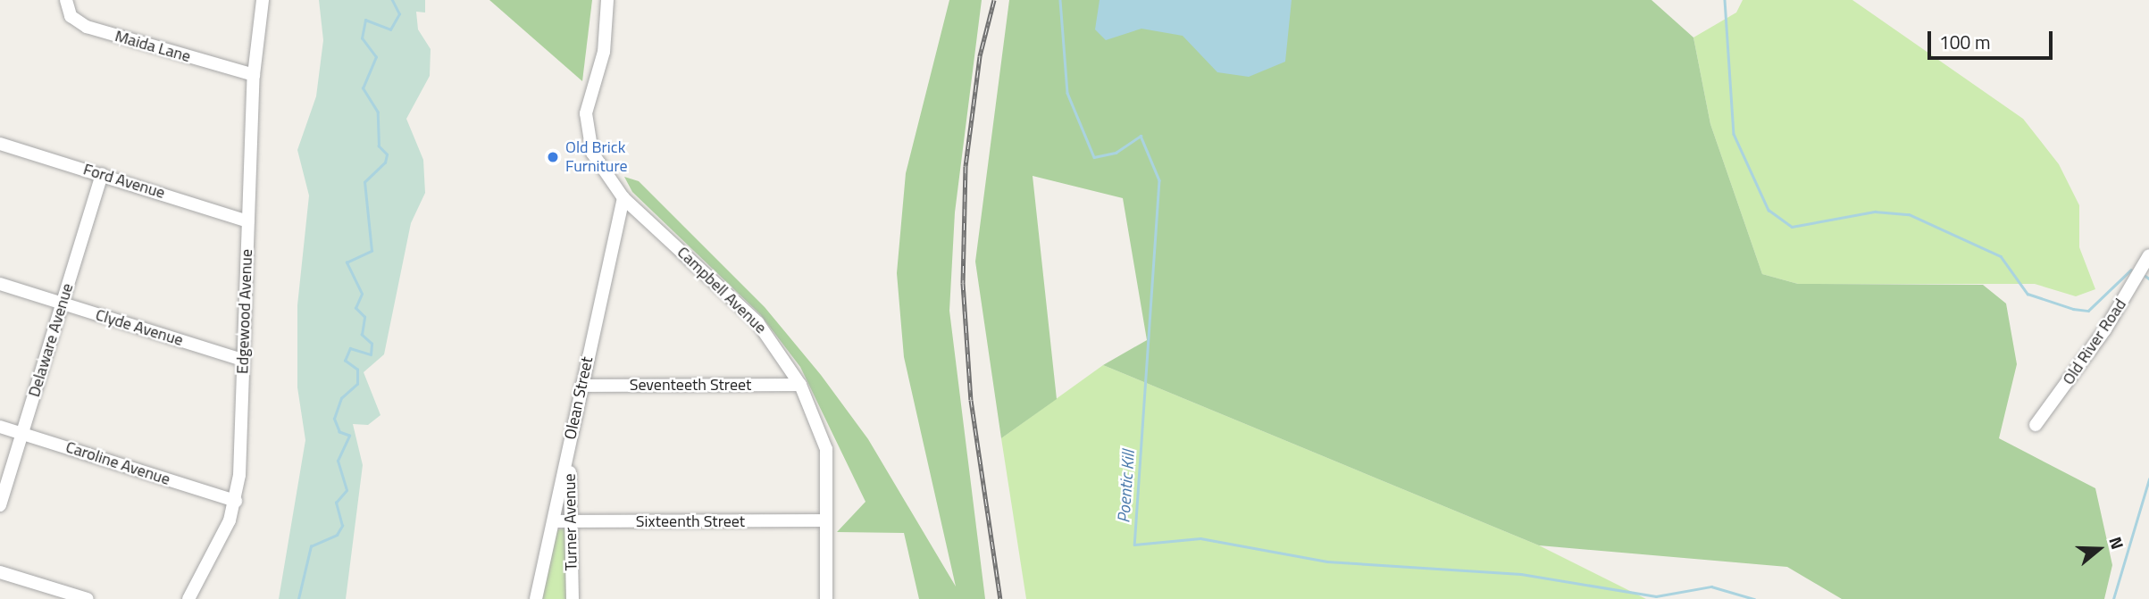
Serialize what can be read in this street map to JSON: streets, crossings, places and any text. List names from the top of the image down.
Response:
{
  "streets": {
    "street": [
      "Maida Lane",
      "Ford Avenue",
      "Campbell Avenue",
      "Edgewood Avenue",
      "Clyde Avenue",
      "Delaware Avenue",
      "Old River Road",
      "Seventeeth Street",
      "Olean Street",
      "Caroline Avenue",
      "Sixteenth Street",
      "Turner Avenue"
    ]
  },
  "crossings": [
    ["Maida Lane", "Edgewood Avenue"],
    ["Ford Avenue", "Edgewood Avenue"],
    ["Ford Avenue", "Delaware Avenue"],
    ["Campbell Avenue", "Seventeeth Street"],
    ["Campbell Avenue", "Olean Street"],
    ["Campbell Avenue", "Sixteenth Street"],
    ["Edgewood Avenue", "Clyde Avenue"],
    ["Edgewood Avenue", "Caroline Avenue"],
    ["Clyde Avenue", "Delaware Avenue"],
    ["Delaware Avenue", "Caroline Avenue"],
    ["Seventeeth Street", "Olean Street"],
    ["Olean Street", "Sixteenth Street"],
    ["Olean Street", "Turner Avenue"],
    ["Sixteenth Street", "Turner Avenue"]
  ],
  "water": ["Poentic Kill"],
  "places": ["Old Brick Furniture"],
  "scale_bar": "100 m",
  "north": "right"
}
